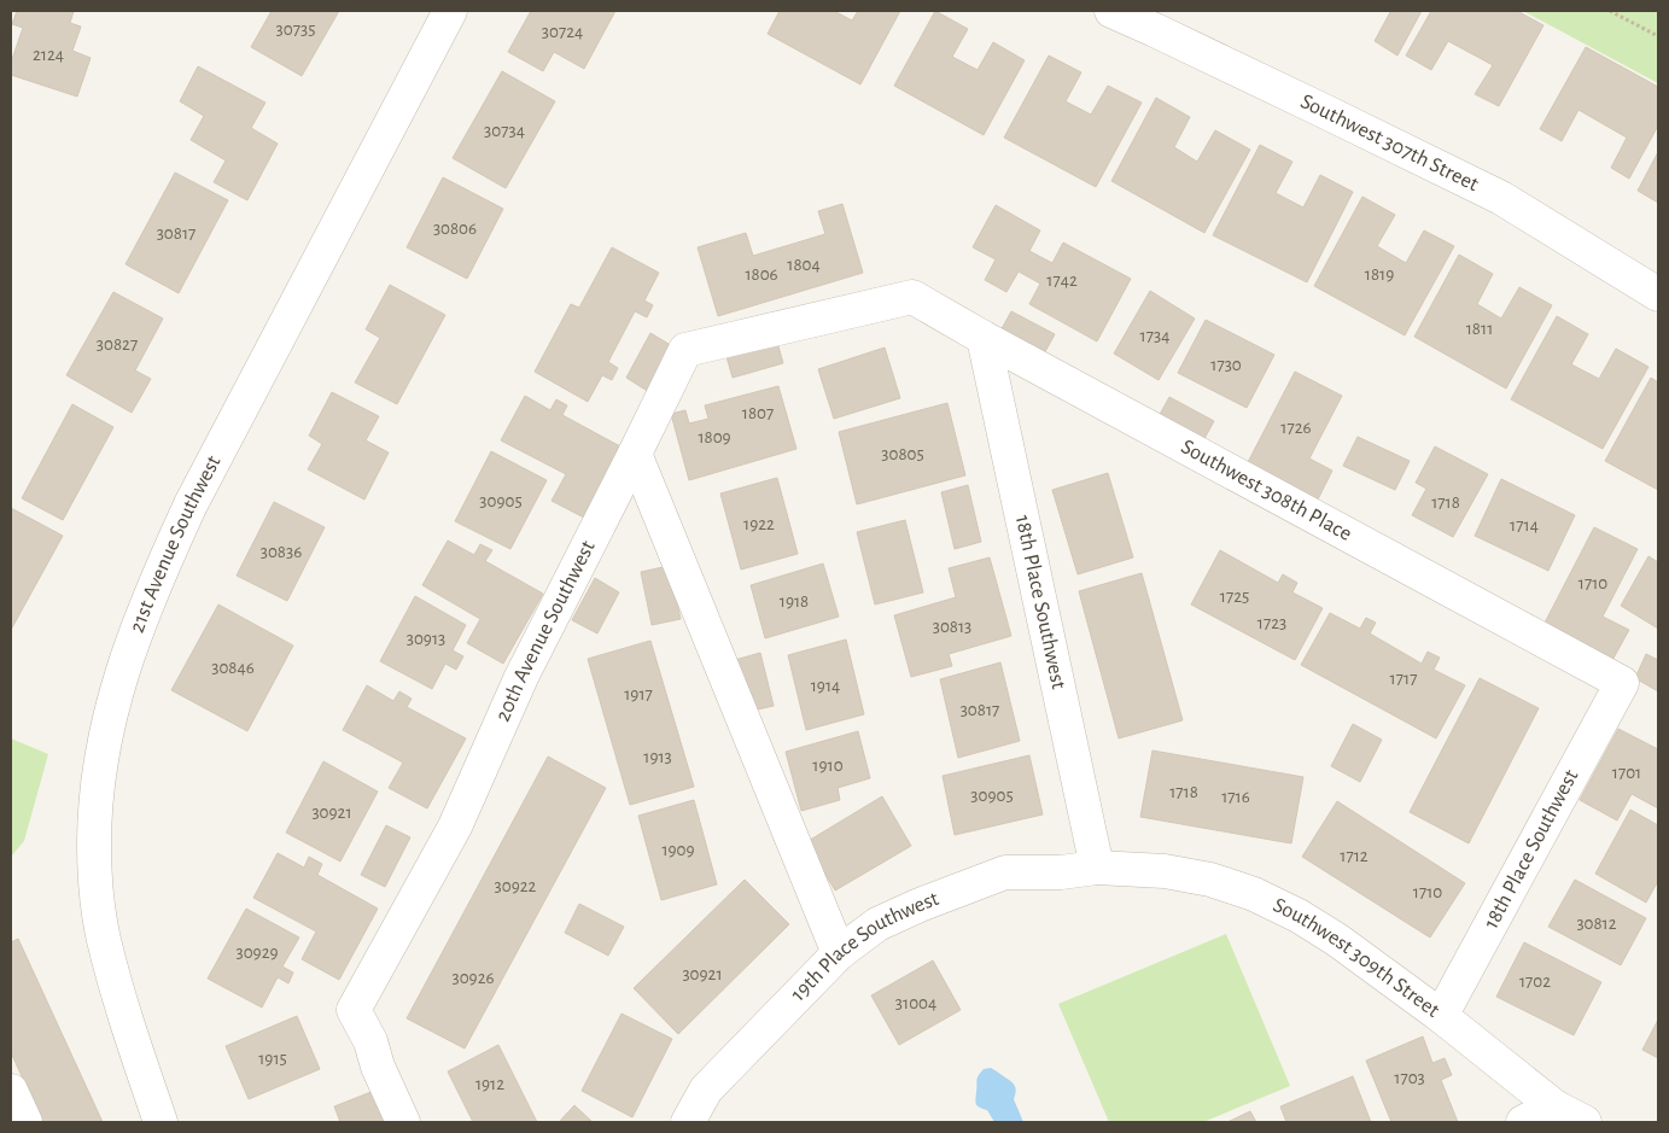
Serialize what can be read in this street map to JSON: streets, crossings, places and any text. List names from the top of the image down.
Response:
{
  "streets": {
    "street": [
      "Southwest 307th Street",
      "Southwest 308th Place",
      "21st Avenue Southwest",
      "18th Place Southwest",
      "20th Avenue Southwest",
      "19th Place Southwest",
      "Southwest 309th Street"
    ]
  },
  "crossings": [
    ["Southwest 308th Place", "18th Place Southwest"],
    ["Southwest 308th Place", "20th Avenue Southwest"],
    ["18th Place Southwest", "19th Place Southwest"],
    ["18th Place Southwest", "Southwest 309th Street"],
    ["19th Place Southwest", "Southwest 309th Street"]
  ],
  "house_numbers": [
    "30735",
    "30724",
    "2124",
    "30734",
    "30806",
    "30817",
    "1804",
    "1806",
    "1819",
    "1742",
    "1811",
    "1734",
    "30827",
    "1730",
    "1807",
    "1726",
    "1809",
    "30805",
    "30905",
    "1718",
    "1922",
    "1714",
    "30836",
    "1710",
    "1725",
    "1918",
    "1723",
    "30813",
    "30913",
    "30846",
    "1717",
    "1914",
    "1917",
    "30817",
    "1913",
    "1910",
    "1701",
    "1718",
    "30905",
    "1716",
    "30921",
    "1909",
    "1712",
    "30922",
    "1710",
    "30812",
    "30929",
    "30921",
    "30926",
    "1702",
    "31004",
    "1915",
    "1703",
    "1912"
  ]
}
